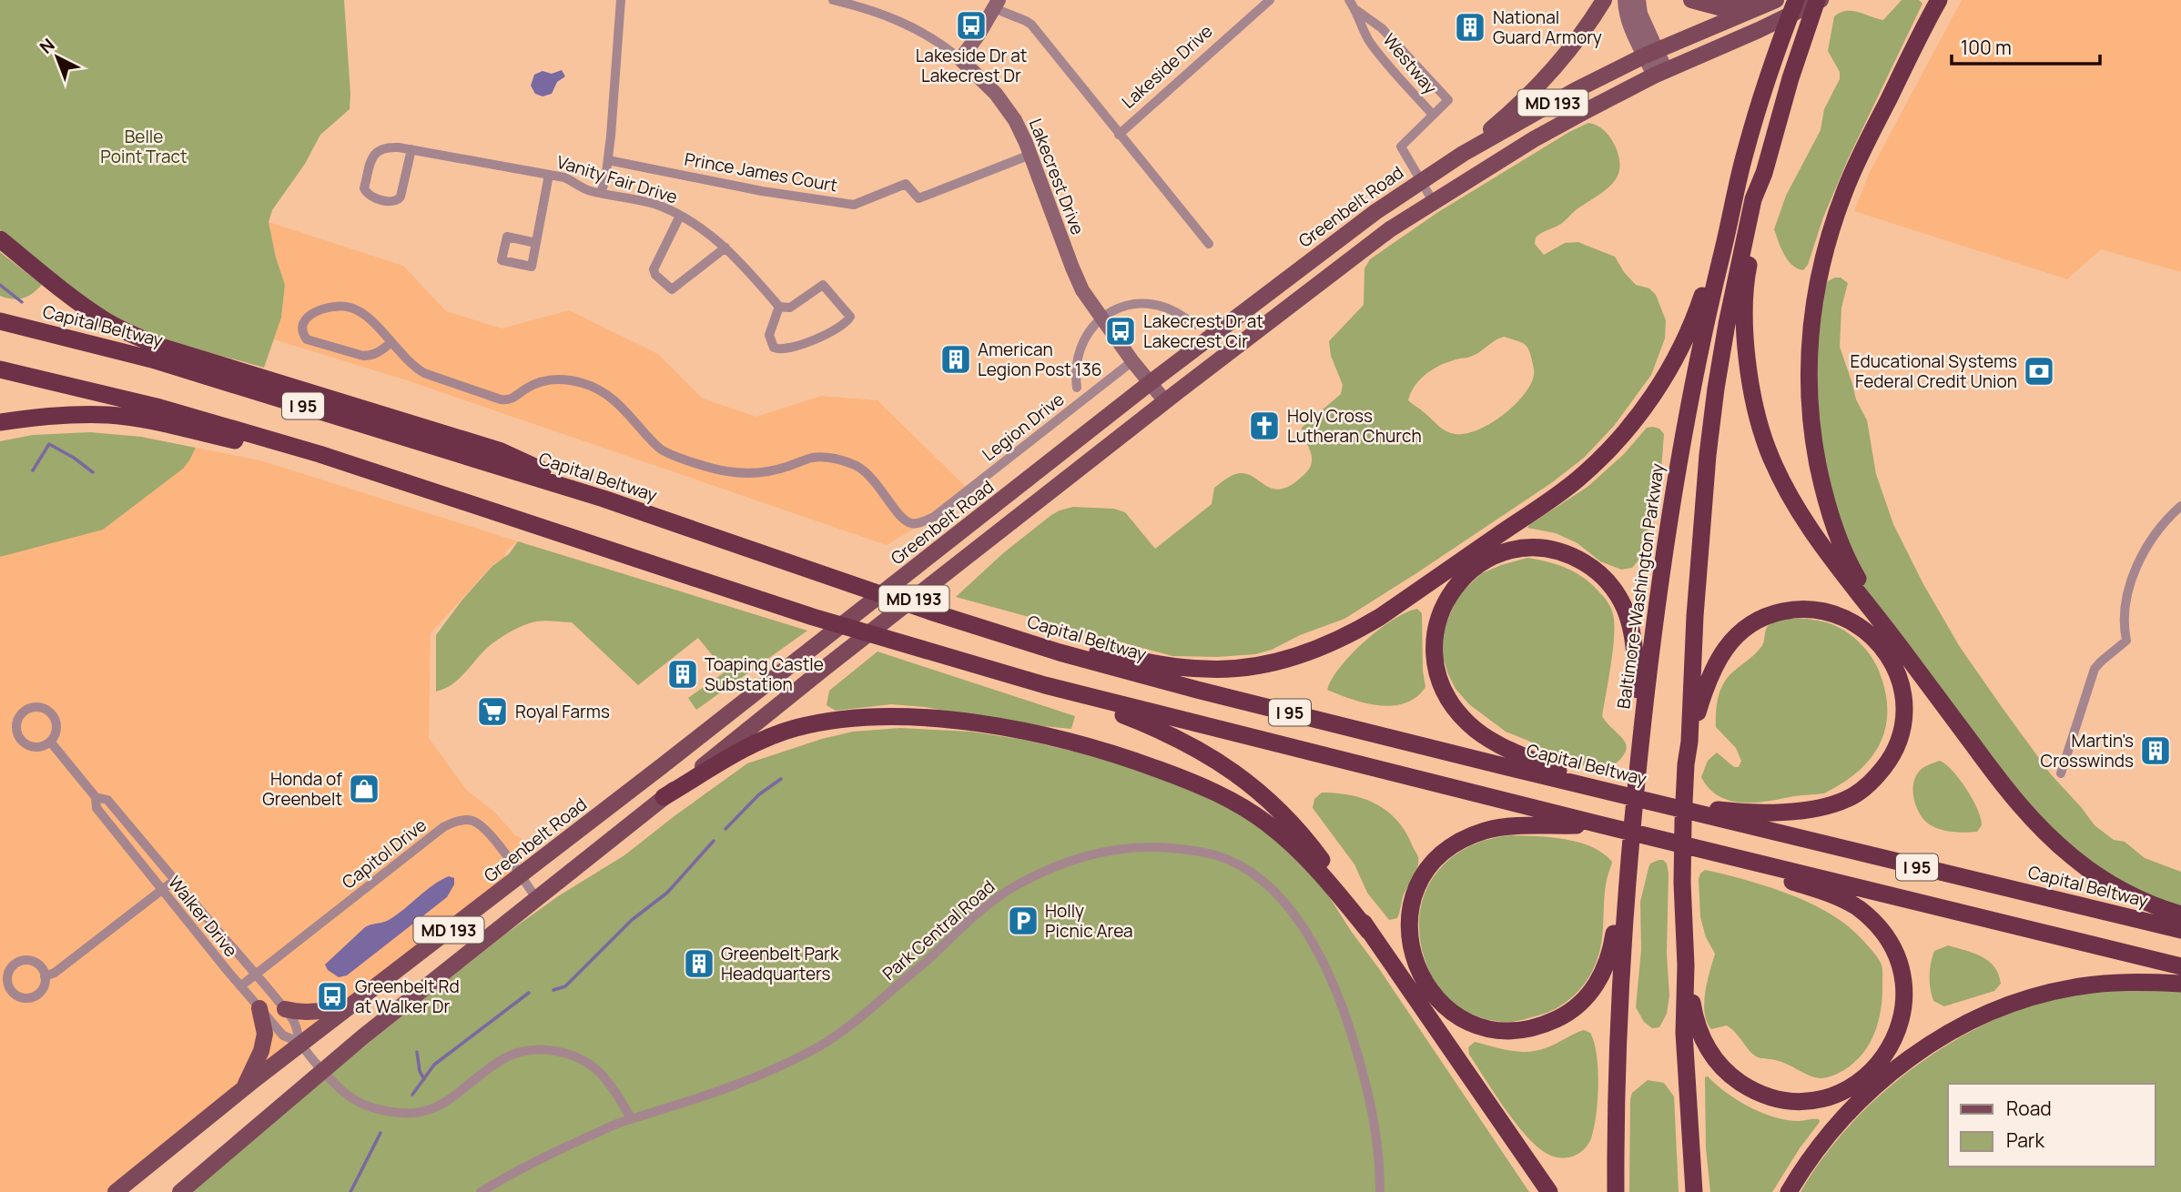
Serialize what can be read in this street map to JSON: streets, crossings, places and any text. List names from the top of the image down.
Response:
{
  "streets": {
    "highway": ["Capital Beltway", "I 95", "Baltimore-Washington Parkway"],
    "main road": ["MD 193", "Greenbelt Road"],
    "street": [
      "Westway",
      "Lakeside Drive",
      "Prince James Court",
      "Lakecrest Drive",
      "Vanity Fair Drive",
      "Legion Drive",
      "Capitol Drive",
      "Walker Drive",
      "Park Central Road"
    ]
  },
  "crossings": [
    ["Lakeside Drive", "Lakecrest Drive"],
    ["MD 193", "Lakecrest Drive"],
    ["MD 193", "Capitol Drive"],
    ["MD 193", "Walker Drive"],
    ["Prince James Court", "Lakecrest Drive"],
    ["Lakecrest Drive", "Greenbelt Road"],
    ["Lakecrest Drive", "Legion Drive"],
    ["Greenbelt Road", "Capitol Drive"],
    ["Greenbelt Road", "Walker Drive"],
    ["Capitol Drive", "Walker Drive"],
    ["Walker Drive", "Park Central Road"]
  ],
  "parks": ["Belle Point Tract"],
  "places": {
    "bus stop": ["Lakeside Dr at Lakecrest Dr", "Lakecrest Dr at Lakecrest Cir", "Greenbelt Rd at Walker Dr"],
    "building": [
      "National Guard Armory",
      "American Legion Post 136",
      "Toaping Castle Substation",
      "Martin's Crosswinds",
      "Greenbelt Park Headquarters"
    ],
    "bank": ["Educational Systems Federal Credit Union"],
    "church": ["Holy Cross Lutheran Church"],
    "supermarket": ["Royal Farms"],
    "shop": ["Honda of Greenbelt"],
    "parking": ["Holly Picnic Area"]
  },
  "legend": ["Road", "Park"],
  "scale_bar": "100 m",
  "north": "top left"
}
